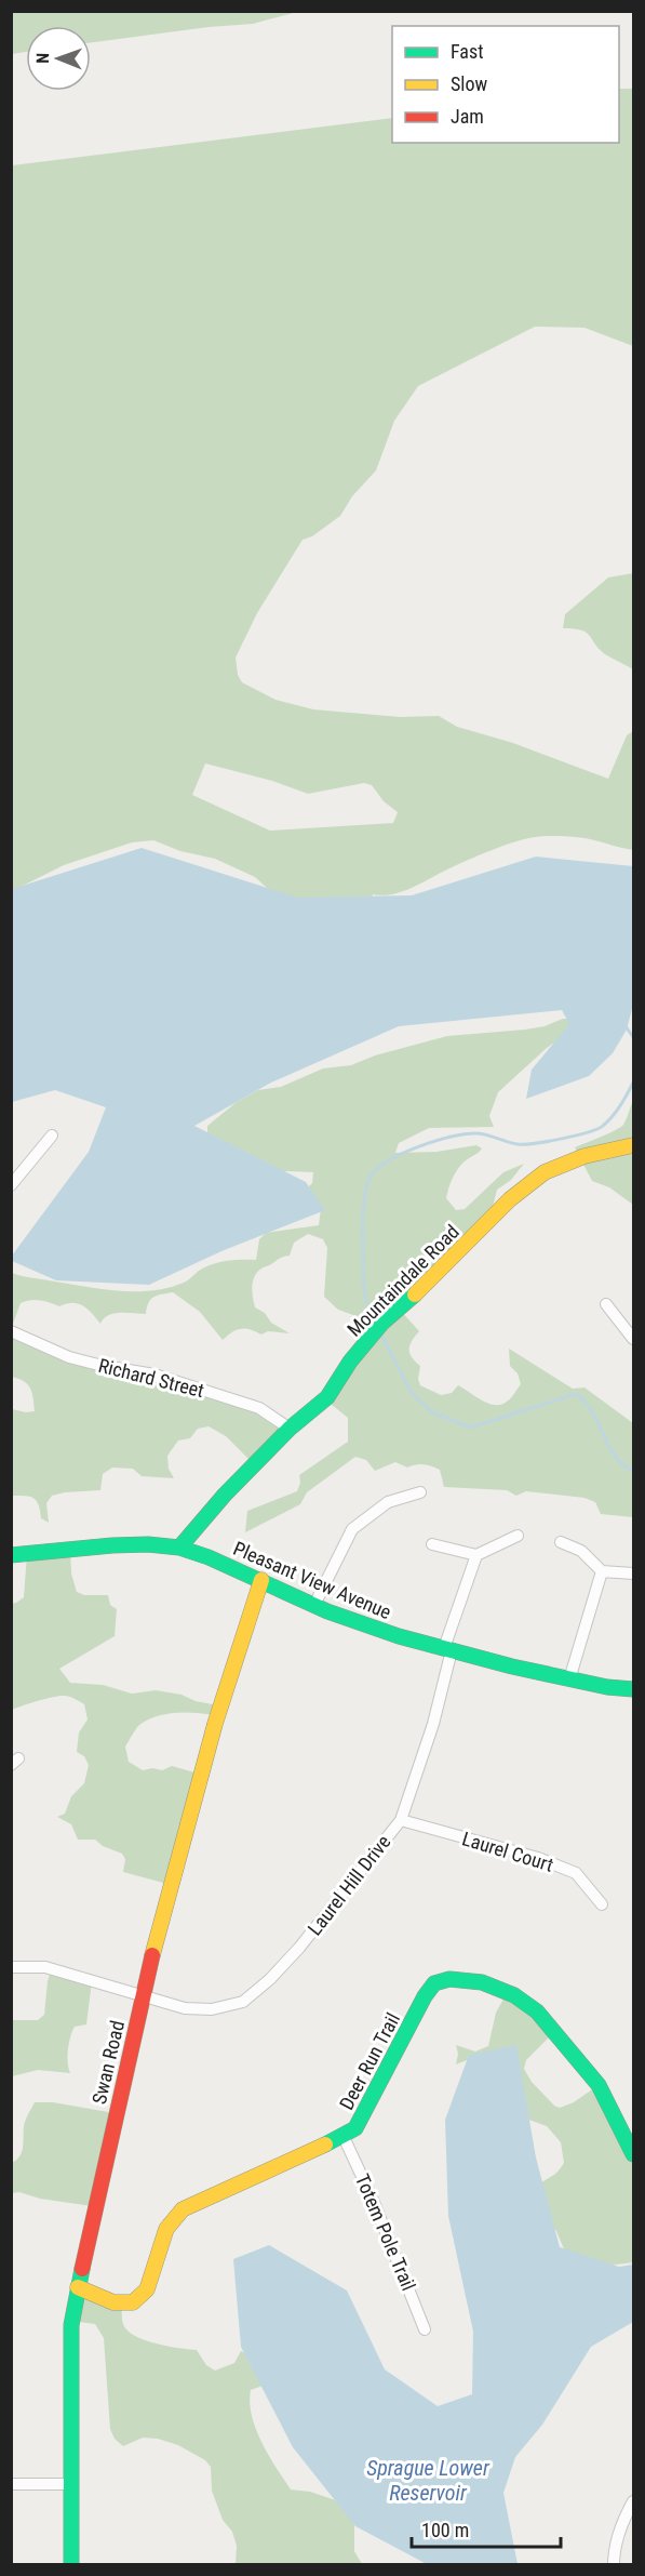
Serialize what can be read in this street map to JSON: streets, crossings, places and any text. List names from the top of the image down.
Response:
{
  "streets": {
    "street": [
      "Mountaindale Road",
      "Richard Street",
      "Pleasant View Avenue",
      "Laurel Court",
      "Laurel Hill Drive",
      "Deer Run Trail",
      "Swan Road",
      "Totem Pole Trail"
    ]
  },
  "crossings": [
    ["Mountaindale Road", "Richard Street"],
    ["Mountaindale Road", "Pleasant View Avenue"],
    ["Pleasant View Avenue", "Laurel Hill Drive"],
    ["Pleasant View Avenue", "Swan Road"],
    ["Laurel Court", "Laurel Hill Drive"],
    ["Laurel Hill Drive", "Swan Road"],
    ["Deer Run Trail", "Swan Road"],
    ["Deer Run Trail", "Totem Pole Trail"]
  ],
  "water": ["Sprague Lower Reservoir"],
  "legend": ["Fast", "Slow", "Jam"],
  "scale_bar": "100 m",
  "north": "left"
}
